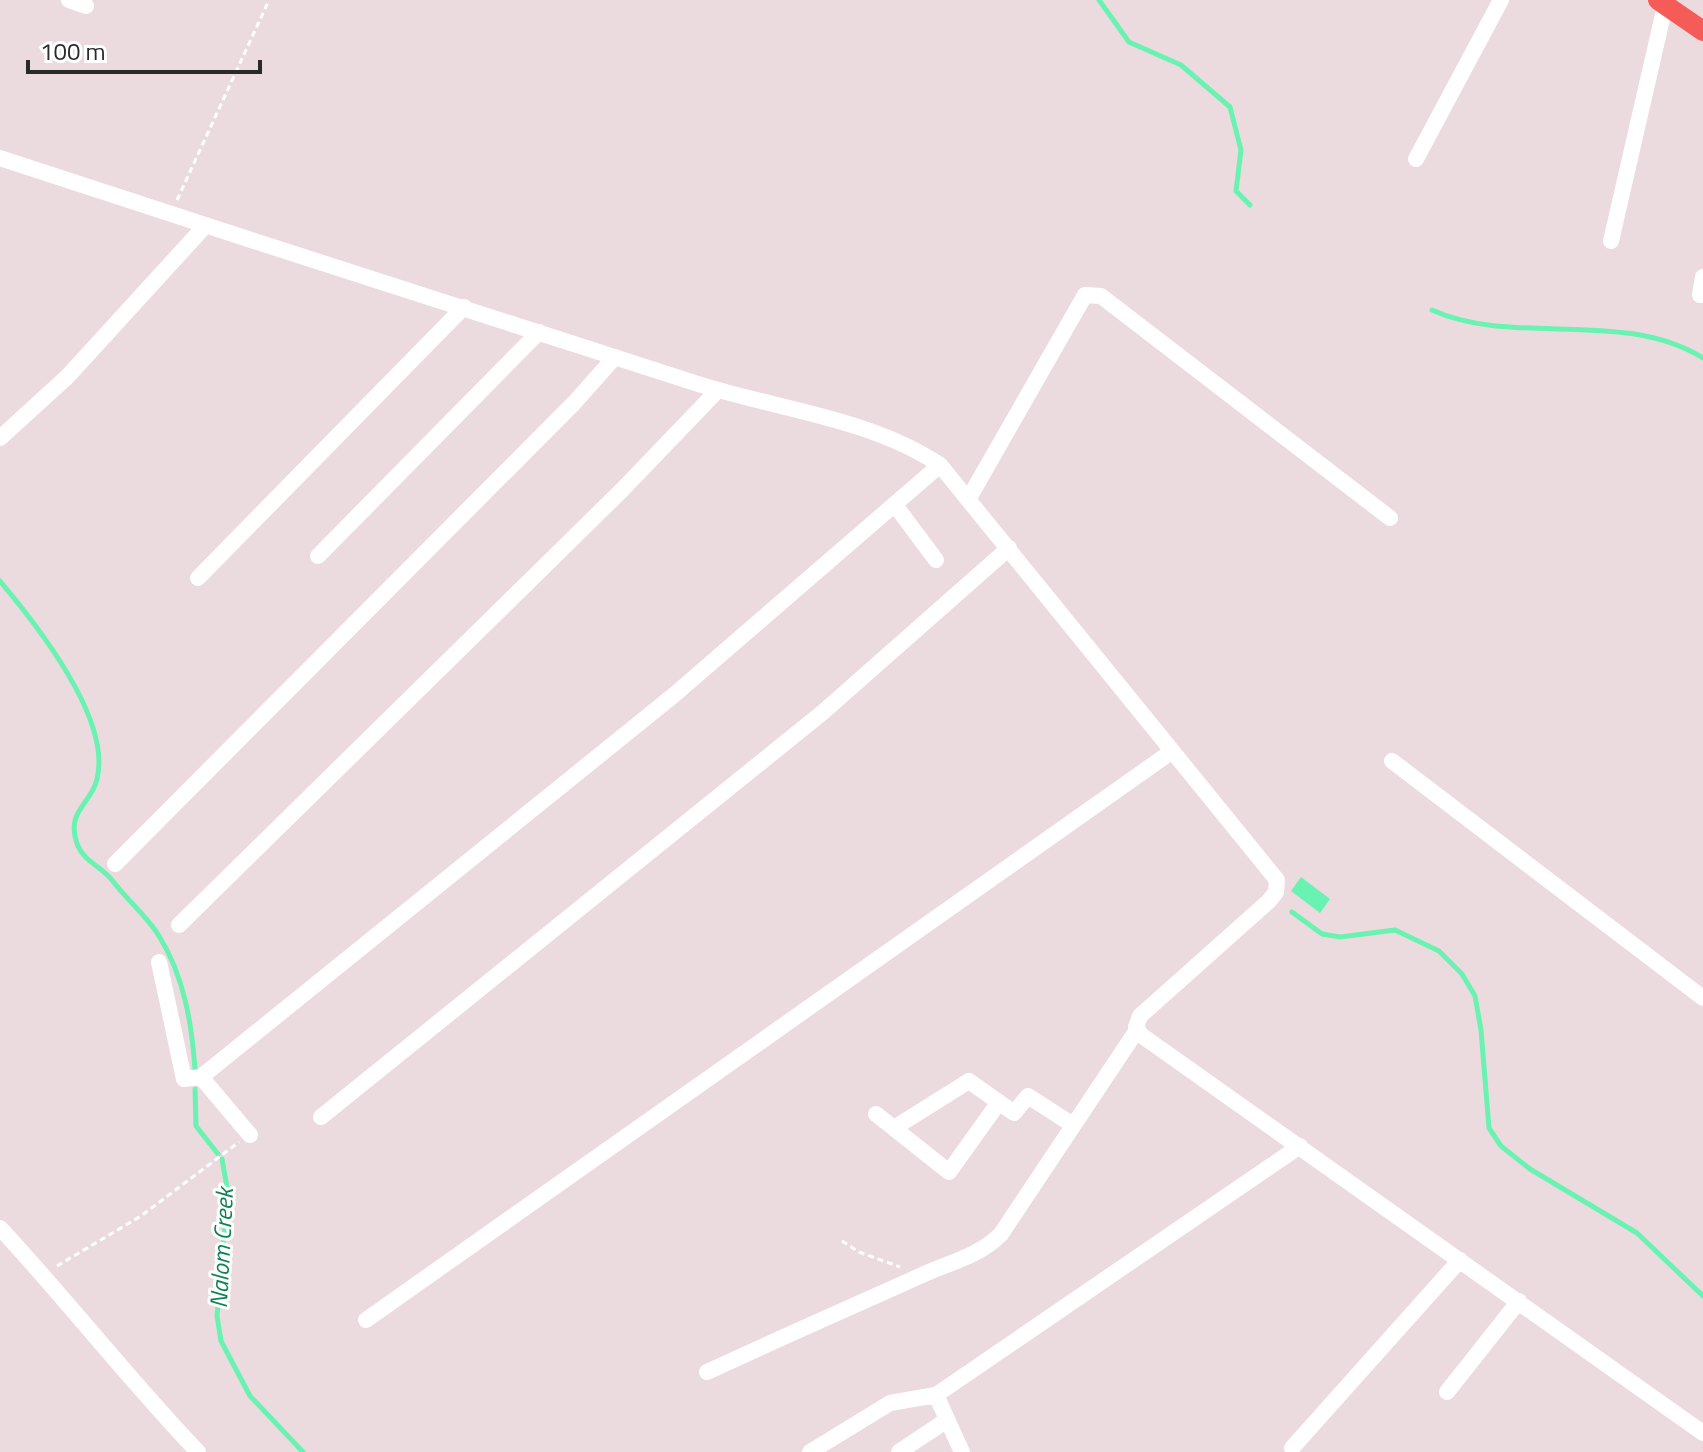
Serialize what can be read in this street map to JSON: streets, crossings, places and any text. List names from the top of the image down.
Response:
{
  "water": ["Nalom Creek"],
  "scale_bar": "100 m"
}
